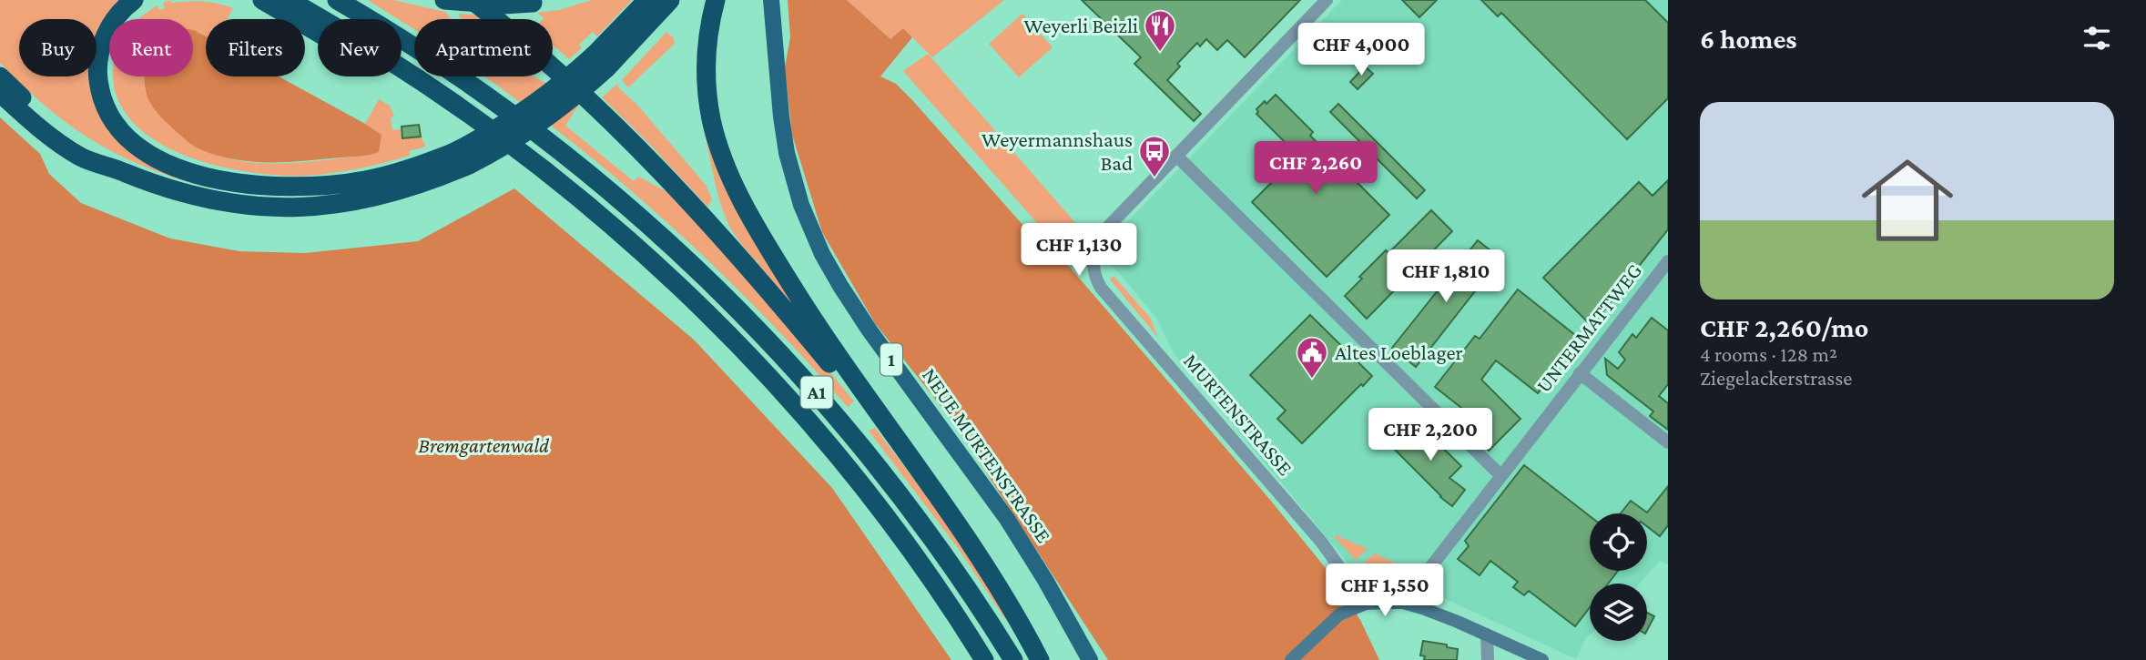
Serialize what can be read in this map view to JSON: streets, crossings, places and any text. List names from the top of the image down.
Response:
{
  "streets": {
    "highway": ["A1"],
    "main road": ["1", "NEUE MURTENSTRASSE"],
    "street": ["UNTERMATTWEG", "MURTENSTRASSE"]
  },
  "parks": ["Bremgartenwald"],
  "places": {
    "restaurant": ["Weyerli Beizli"],
    "bus stop": ["Weyermannshaus Bad"],
    "public building": ["Altes Loeblager"]
  },
  "page": {
    "heading": "6 homes",
    "chip": [
      "Buy",
      "Rent",
      "Filters",
      "New",
      "Apartment"
    ],
    "price": [
      "CHF 4,000",
      "CHF 2,260",
      "CHF 1,130",
      "CHF 1,810",
      "CHF 2,200",
      "CHF 1,550"
    ],
    "list": [
      {
        "name": "CHF 2,260/mo",
        "note": "4 rooms · 128 m² · Ziegelackerstrasse"
      }
    ]
  }
}
